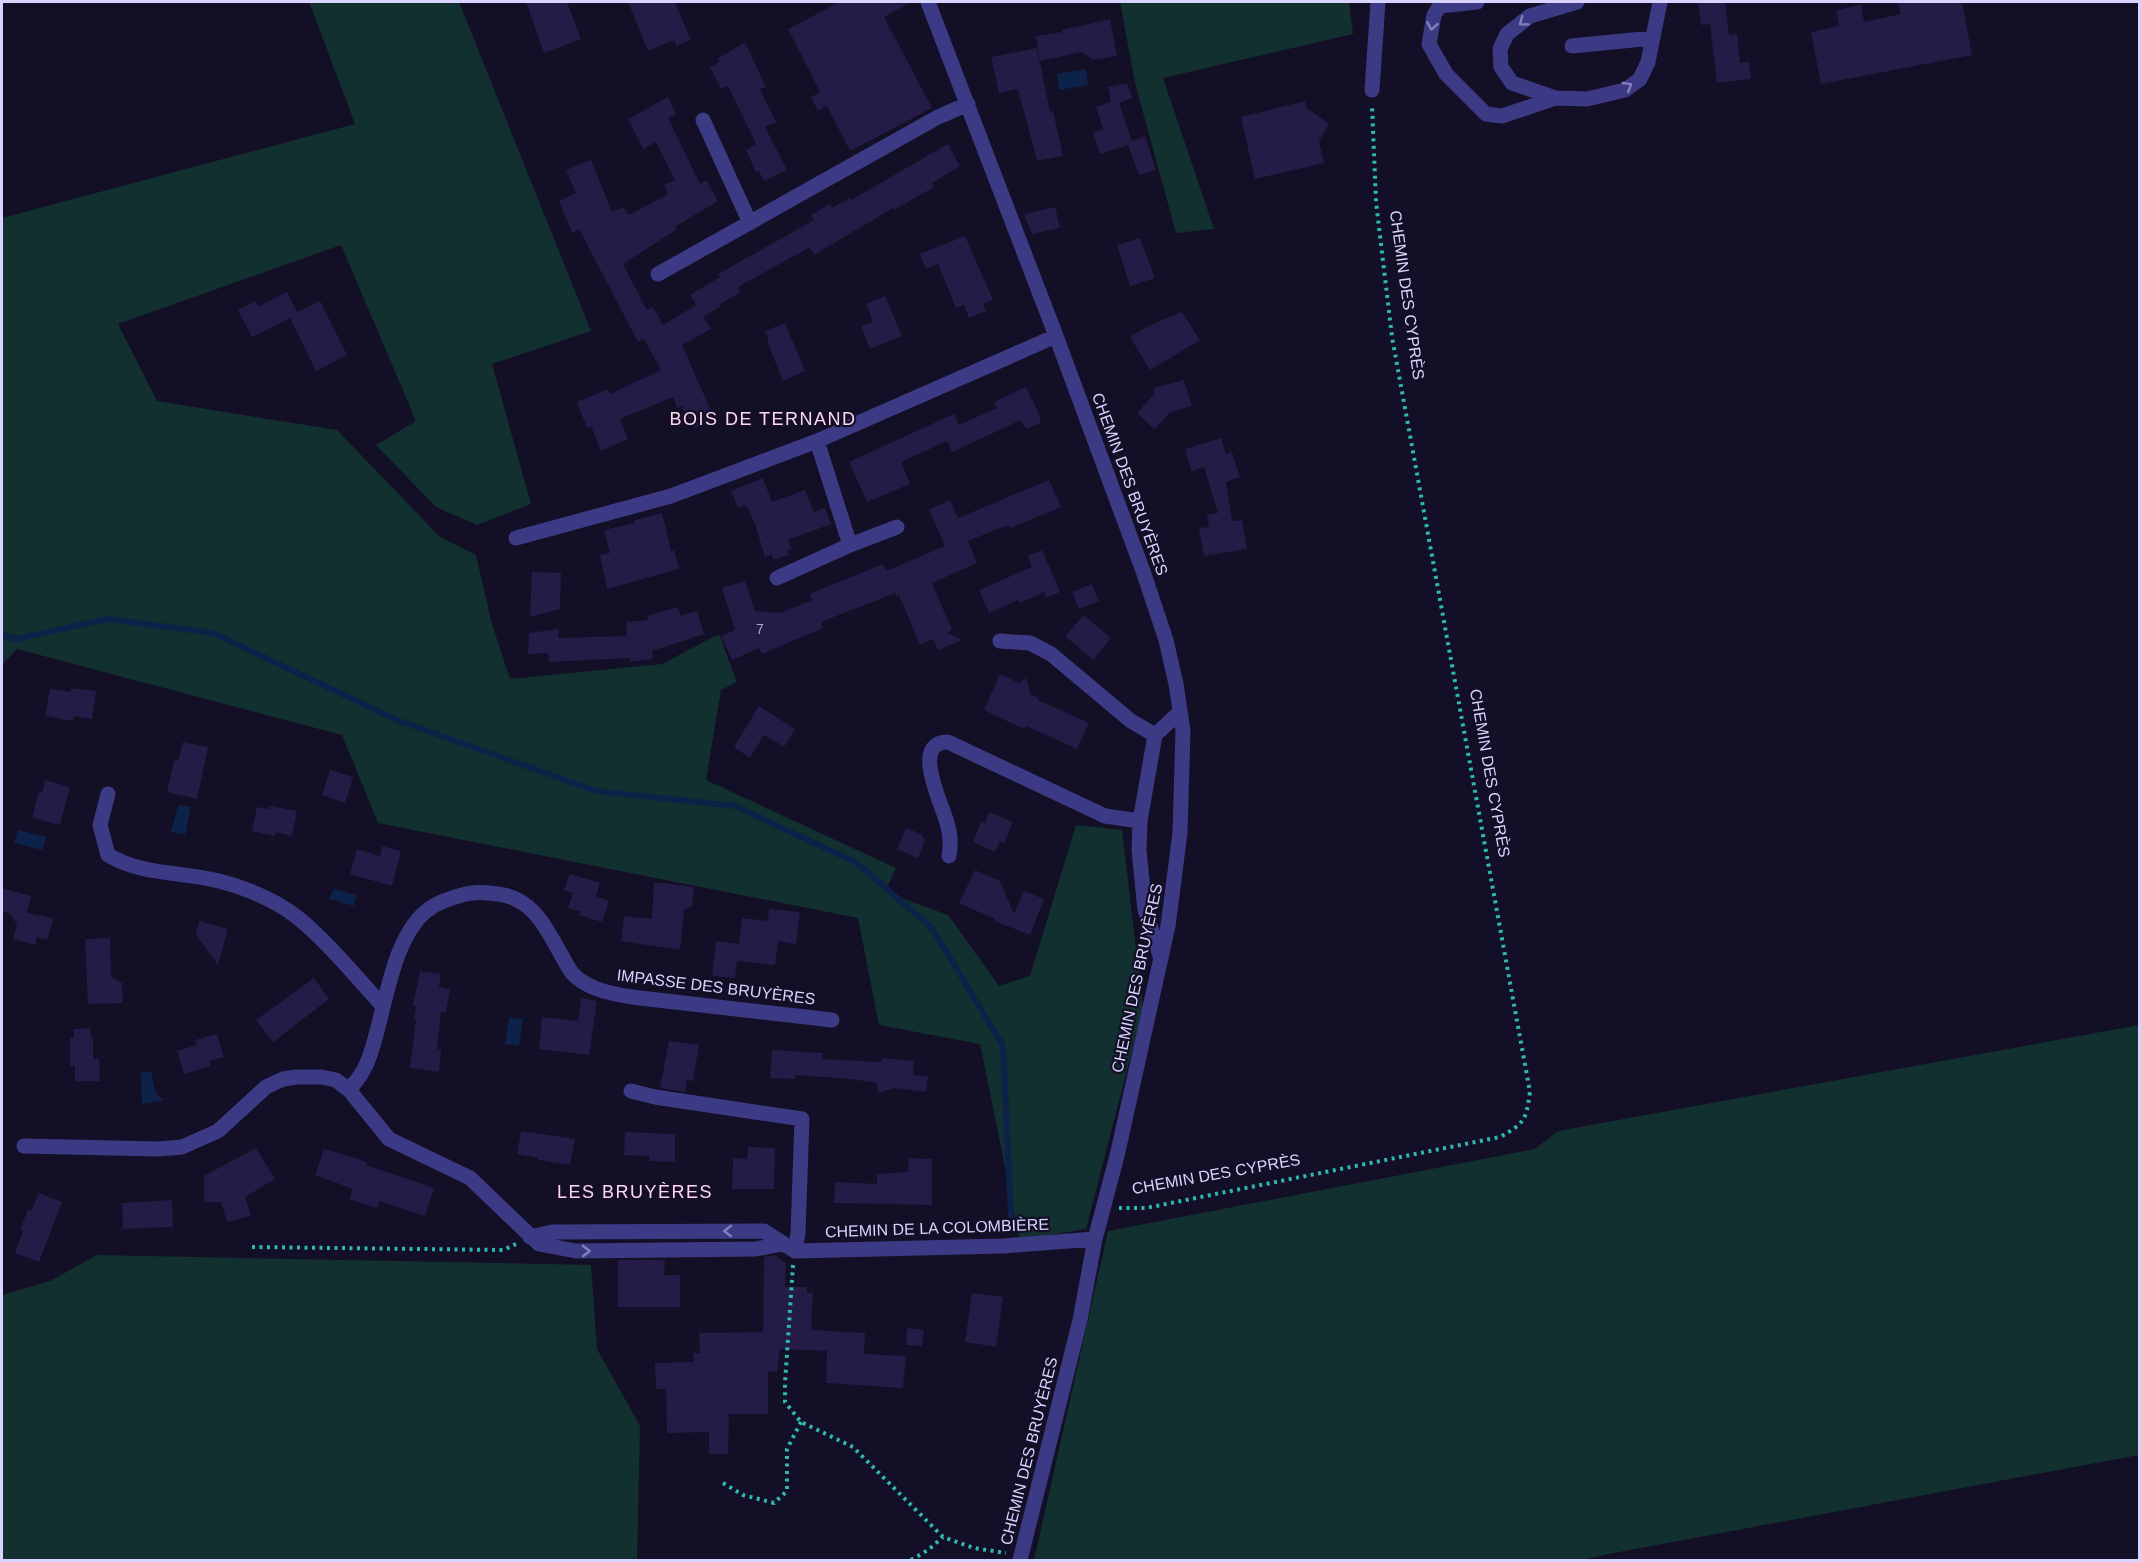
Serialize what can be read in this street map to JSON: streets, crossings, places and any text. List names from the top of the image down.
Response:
{
  "streets": {
    "street": ["CHEMIN DES BRUYÈRES", "IMPASSE DES BRUYÈRES", "CHEMIN DE LA COLOMBIÈRE"],
    "path": ["CHEMIN DES CYPRÈS"]
  },
  "crossings": [
    ["CHEMIN DES CYPRÈS", "CHEMIN DES BRUYÈRES"],
    ["CHEMIN DES BRUYÈRES", "CHEMIN DE LA COLOMBIÈRE"]
  ],
  "districts": ["BOIS DE TERNAND", "LES BRUYÈRES"],
  "house_numbers": ["7"]
}
